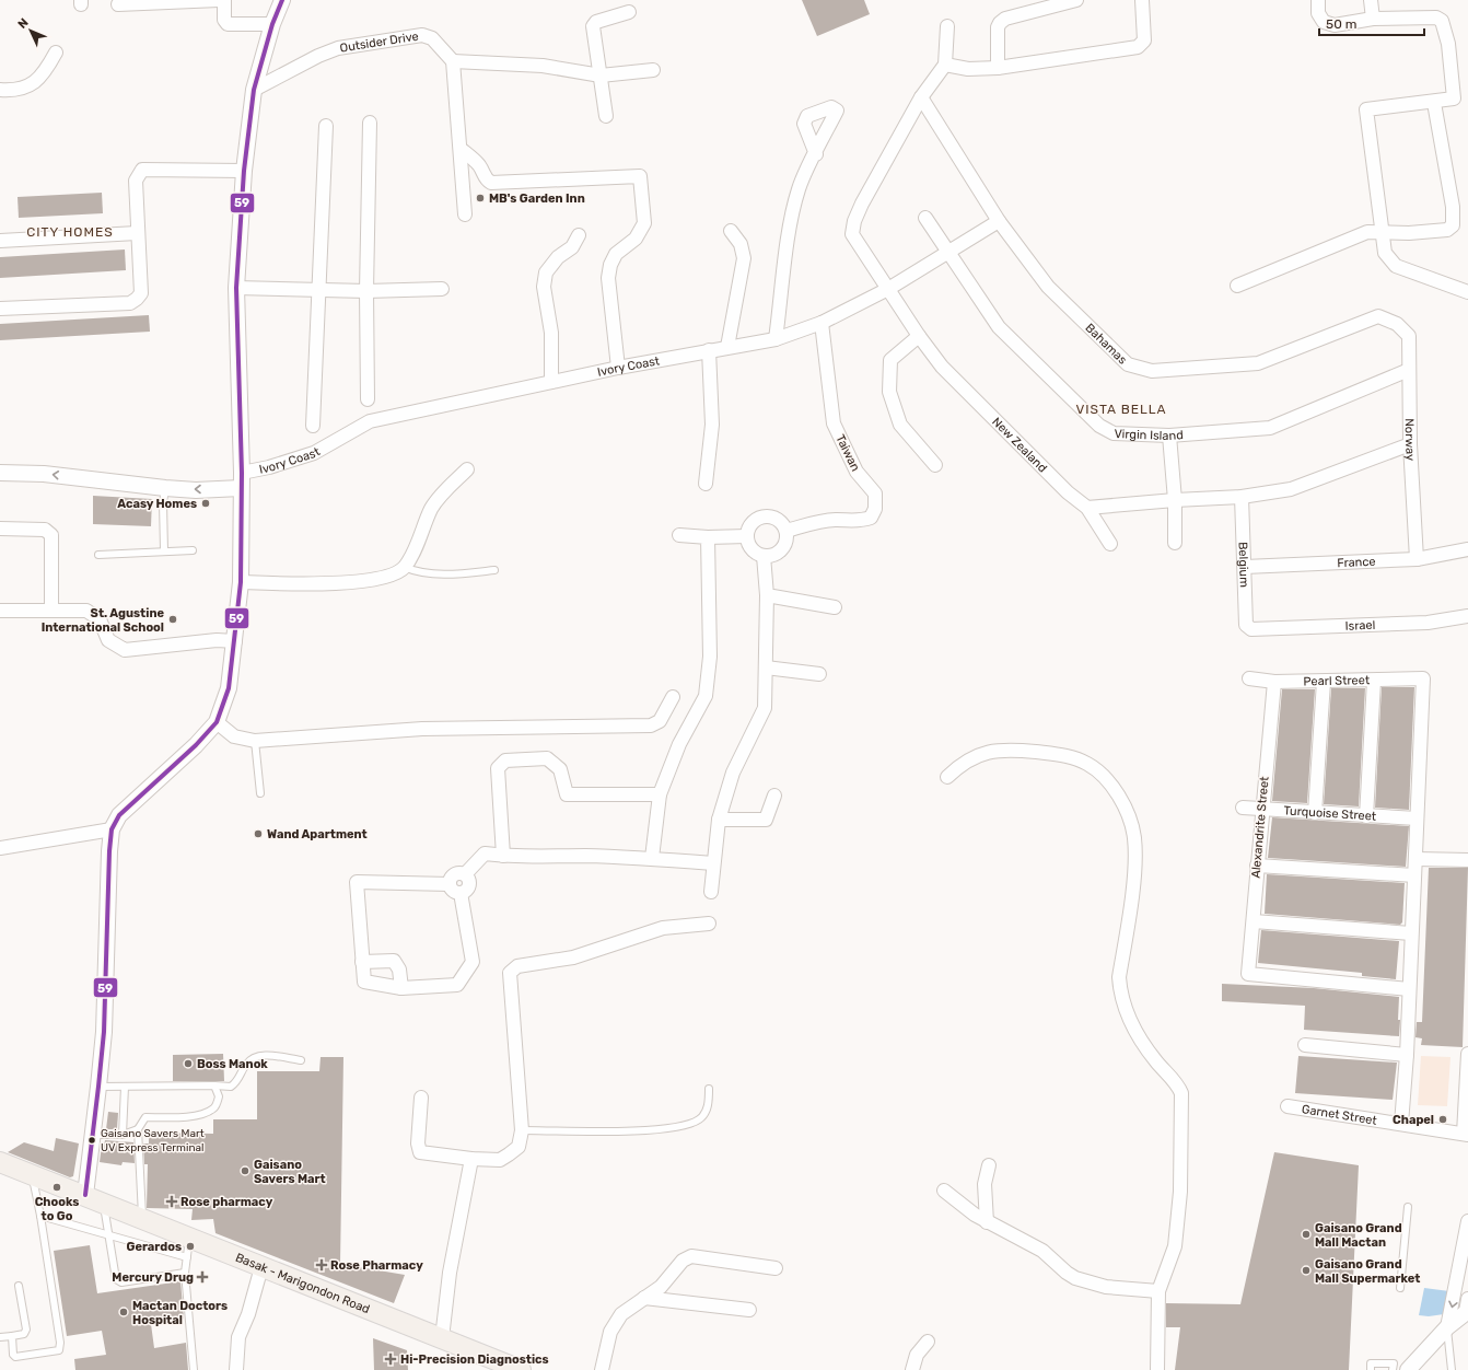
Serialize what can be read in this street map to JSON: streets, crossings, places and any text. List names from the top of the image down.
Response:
{
  "streets": {
    "main road": ["Basak - Marigondon Road"],
    "street": [
      "Outsider Drive",
      "Bahamas",
      "Ivory Coast",
      "Virgin Island",
      "Norway",
      "New Zealand",
      "Taiwan",
      "France",
      "Belgium",
      "Israel",
      "Pearl Street",
      "Turquoise Street",
      "Alexandrite Street",
      "Garnet Street"
    ]
  },
  "crossings": [
    ["Bahamas", "Ivory Coast"],
    ["Bahamas", "Norway"],
    ["Bahamas", "New Zealand"],
    ["Ivory Coast", "Virgin Island"],
    ["Ivory Coast", "New Zealand"],
    ["Ivory Coast", "Taiwan"],
    ["Virgin Island", "Norway"],
    ["Norway", "France"],
    ["France", "Belgium"],
    ["Belgium", "Israel"],
    ["Pearl Street", "Turquoise Street"],
    ["Pearl Street", "Alexandrite Street"],
    ["Turquoise Street", "Alexandrite Street"]
  ],
  "districts": ["CITY HOMES", "VISTA BELLA"],
  "places": {
    "other": [
      "MB's Garden Inn",
      "Acasy Homes",
      "St. Agustine International School",
      "Wand Apartment",
      "Boss Manok",
      "Chapel",
      "Gaisano Savers Mart UV Express Terminal",
      "Gaisano Savers Mart",
      "Chooks to Go",
      "Gaisano Grand Mall Mactan",
      "Gerardos",
      "Gaisano Grand Mall Supermarket",
      "Mactan Doctors Hospital"
    ],
    "health": [
      "Rose pharmacy",
      "Rose Pharmacy",
      "Mercury Drug",
      "Hi-Precision Diagnostics"
    ]
  },
  "lines": ["transit line 59"],
  "scale_bar": "50 m",
  "north": "top left"
}
